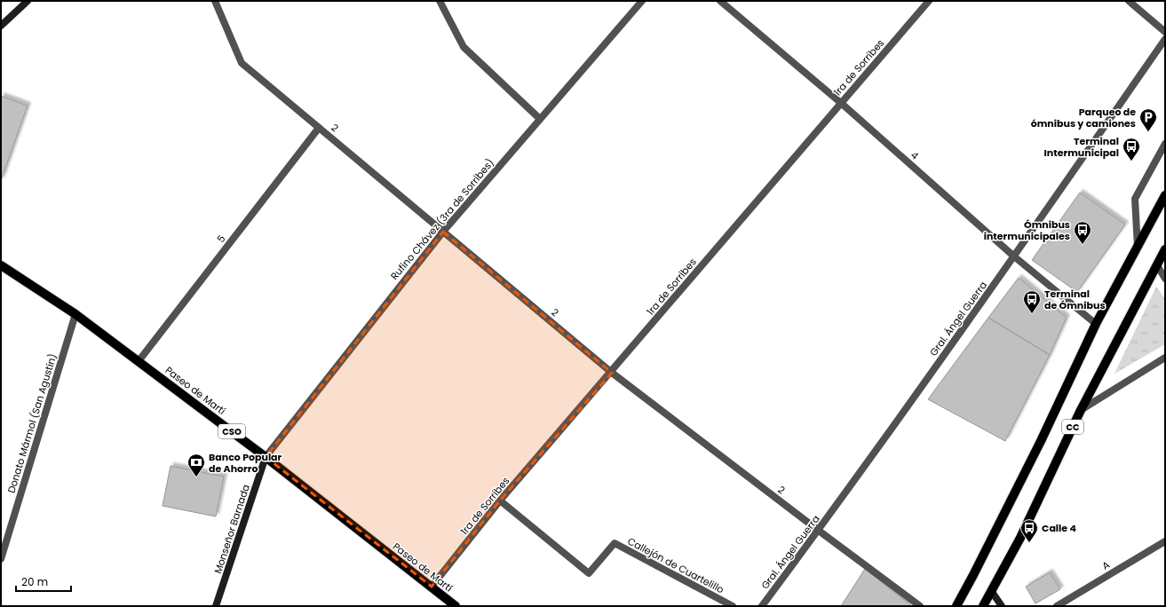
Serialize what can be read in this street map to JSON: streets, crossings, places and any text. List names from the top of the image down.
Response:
{
  "streets": {
    "main road": ["Paseo de Martí", "CC", "CSO"],
    "street": [
      "1ra de Sorribes",
      "2",
      "4",
      "Rufino Chávez (3ra de Sorribes)",
      "5",
      "Gral. Ángel Guerra",
      "Donato Mármol (San Agustín)",
      "Monseñor Barnada",
      "Callejón de Cuartelillo",
      "A"
    ]
  },
  "crossings": [
    ["1ra de Sorribes", "2"],
    ["1ra de Sorribes", "4"],
    ["1ra de Sorribes", "Paseo de Martí"],
    ["1ra de Sorribes", "Callejón de Cuartelillo"],
    ["2", "Rufino Chávez (3ra de Sorribes)"],
    ["2", "5"],
    ["2", "Gral. Ángel Guerra"],
    ["4", "Gral. Ángel Guerra"],
    ["4", "CC"],
    ["Rufino Chávez (3ra de Sorribes)", "Paseo de Martí"],
    ["Rufino Chávez (3ra de Sorribes)", "Monseñor Barnada"],
    ["5", "Paseo de Martí"],
    ["Paseo de Martí", "Donato Mármol (San Agustín)"],
    ["Paseo de Martí", "Monseñor Barnada"]
  ],
  "places": {
    "parking": ["Parqueo de ómnibus y camiones"],
    "bus stop": [
      "Terminal Intermunicipal",
      "Ómnibus intermunicipales",
      "Terminal de Ómnibus",
      "Calle 4"
    ],
    "bank": ["Banco Popular de Ahorro"]
  },
  "scale_bar": "20 m"
}
